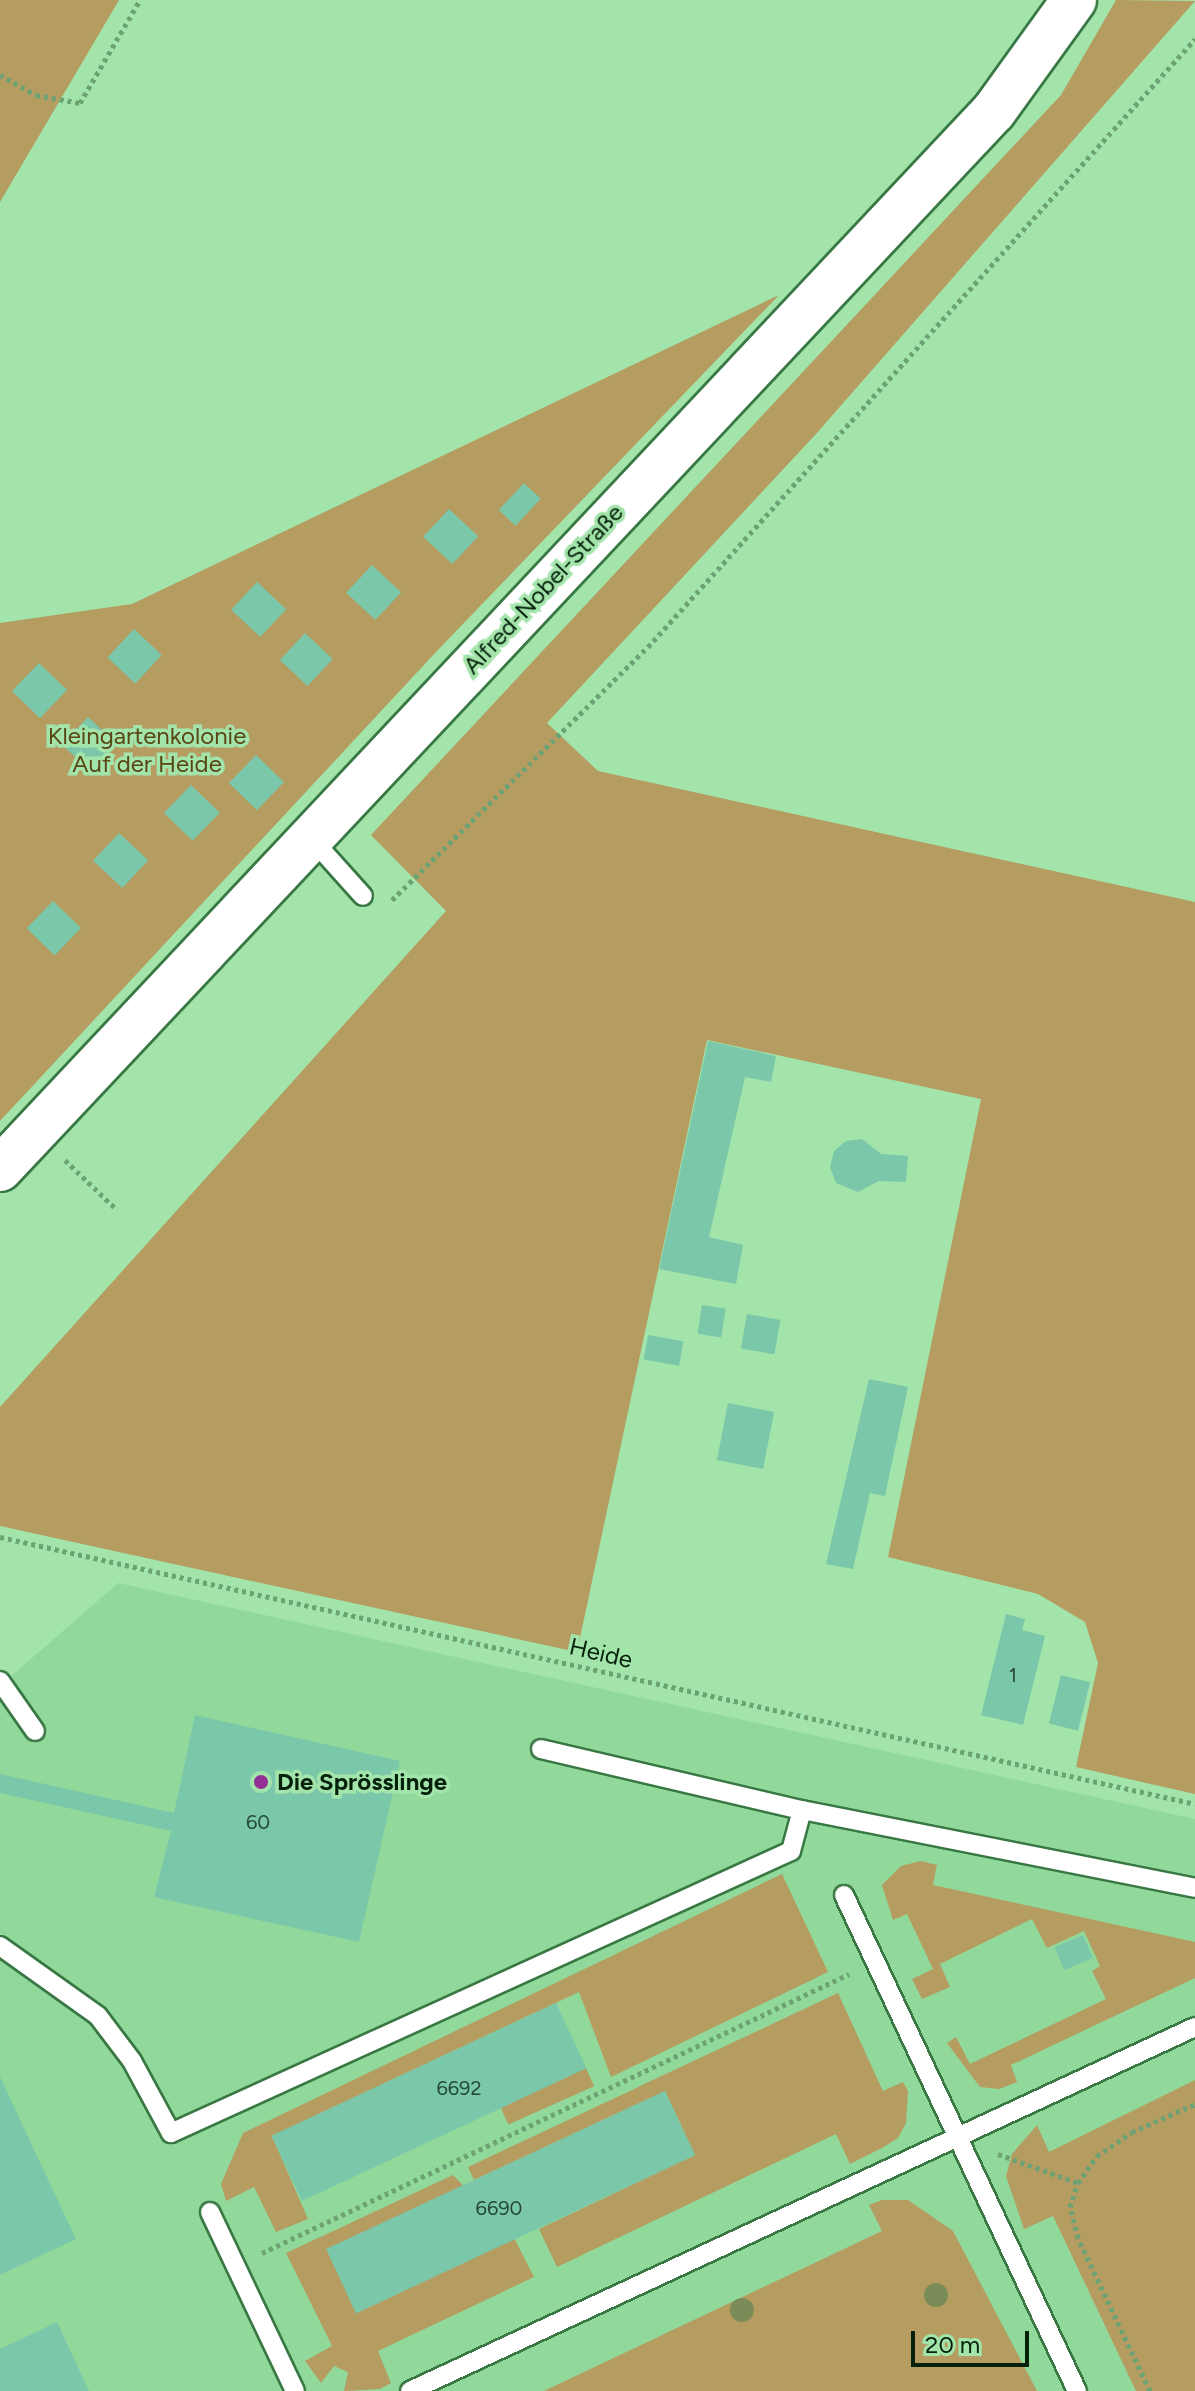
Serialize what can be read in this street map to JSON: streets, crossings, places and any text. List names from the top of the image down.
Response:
{
  "streets": {
    "street": ["Alfred-Nobel-Straße"],
    "path": ["Heide"]
  },
  "parks": ["Kleingartenkolonie Auf der Heide"],
  "places": ["Die Sprösslinge"],
  "house_numbers": [
    "1",
    "60",
    "6692",
    "6690"
  ],
  "scale_bar": "20 m"
}
